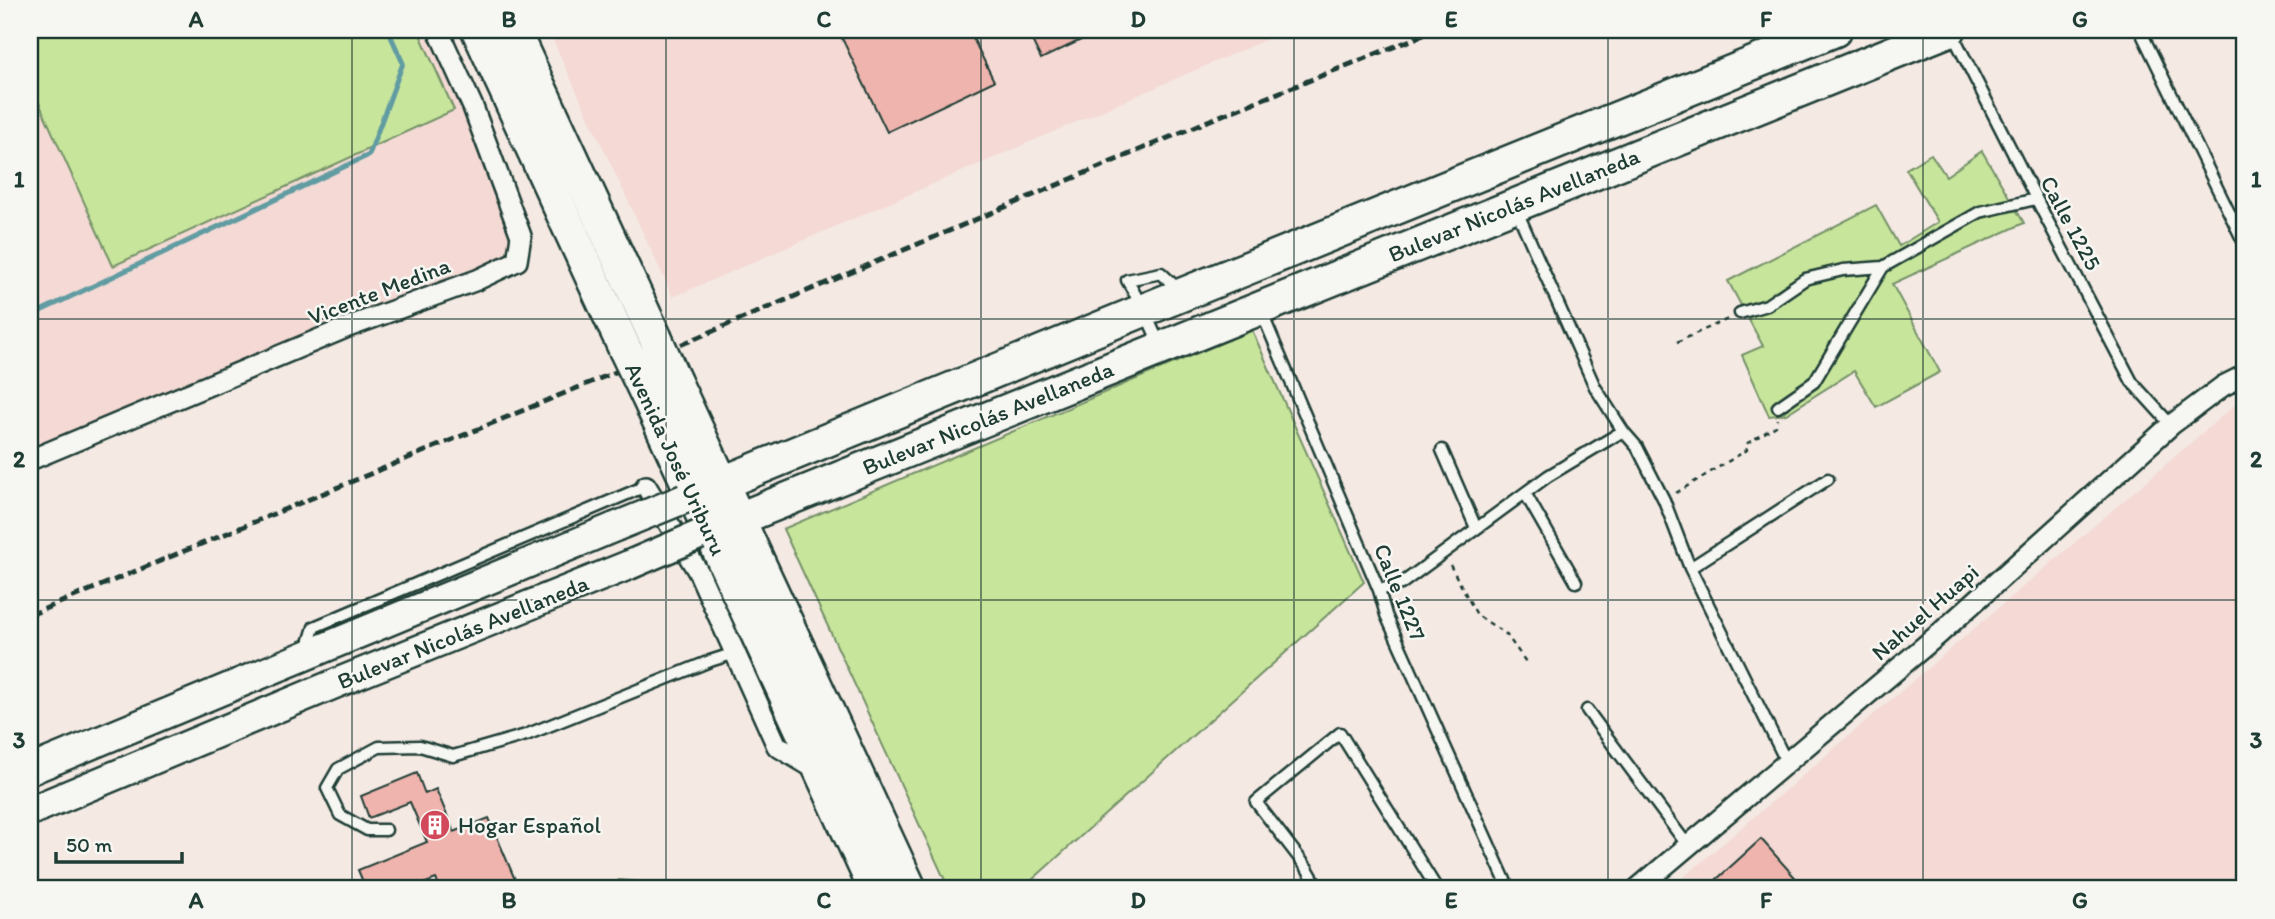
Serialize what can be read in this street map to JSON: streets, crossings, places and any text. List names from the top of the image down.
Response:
{
  "streets": {
    "main road": ["Bulevar Nicolás Avellaneda", "Avenida José Uriburu"],
    "street": ["Vicente Medina", "Nahuel Huapi"],
    "lane": ["Calle 1225", "Calle 1227"]
  },
  "crossings": [
    ["Bulevar Nicolás Avellaneda", "Calle 1225"],
    ["Bulevar Nicolás Avellaneda", "Avenida José Uriburu"],
    ["Bulevar Nicolás Avellaneda", "Calle 1227"],
    ["Calle 1225", "Nahuel Huapi"]
  ],
  "places": {
    "building": ["Hogar Español"]
  },
  "scale_bar": "50 m",
  "grid": {
    "columns": [
      "A",
      "B",
      "C",
      "D",
      "E",
      "F",
      "G"
    ],
    "rows": ["1", "2", "3"]
  }
}
